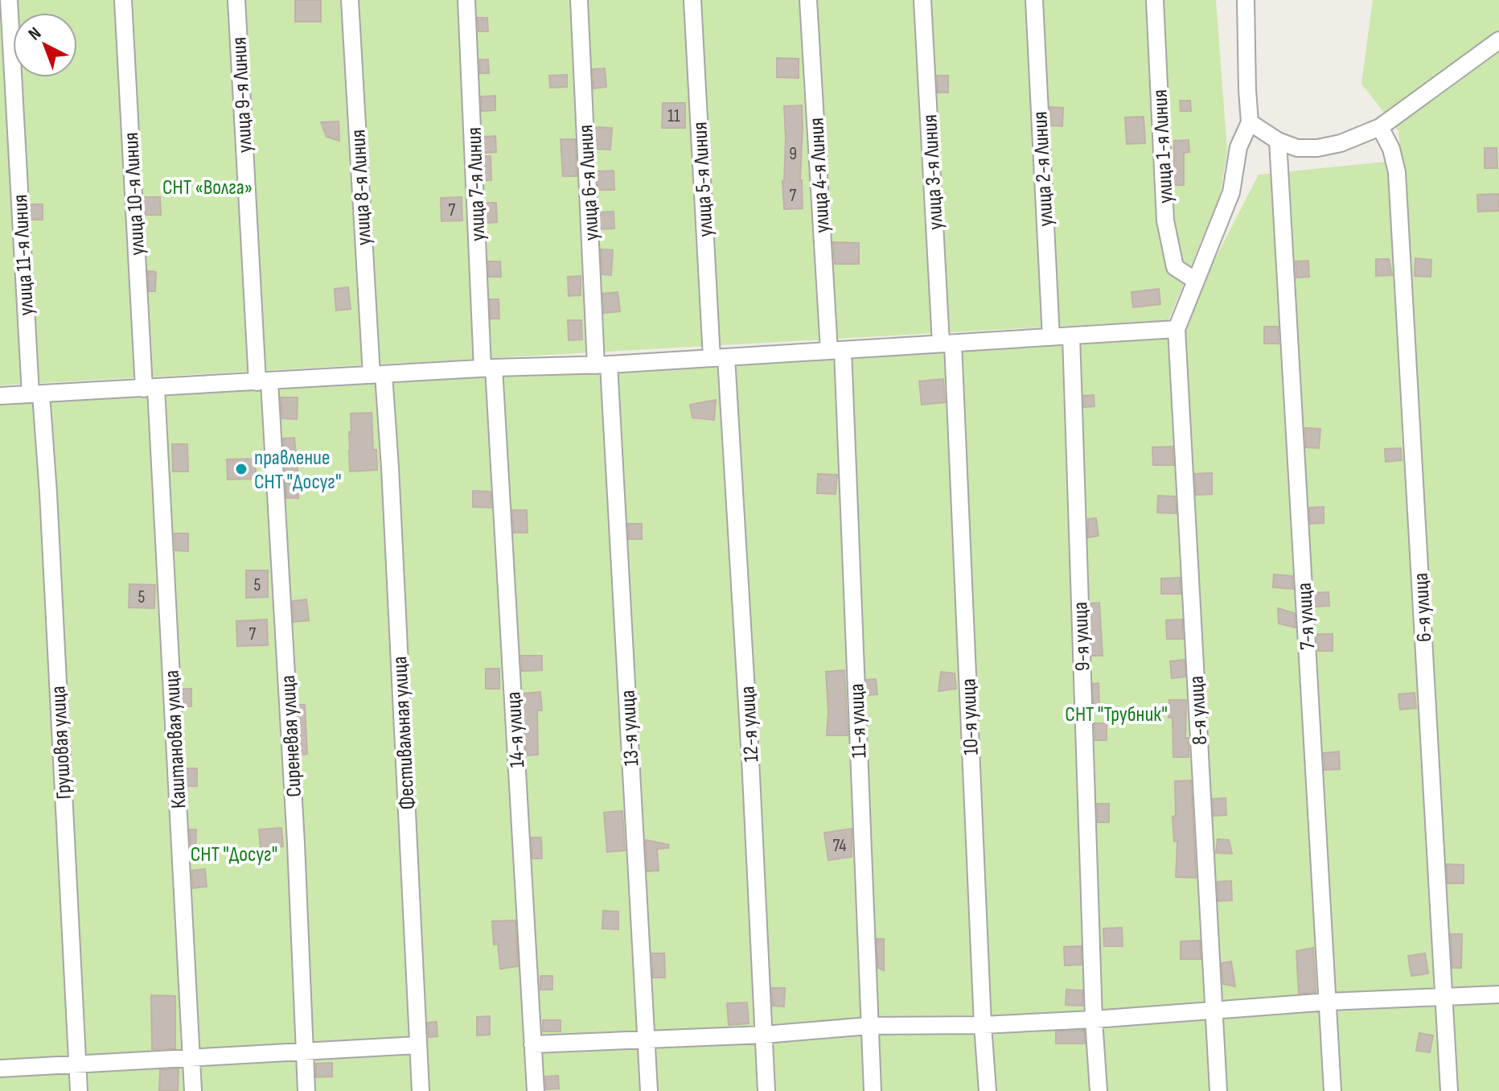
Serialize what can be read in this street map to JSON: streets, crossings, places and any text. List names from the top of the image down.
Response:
{
  "streets": {
    "street": [
      "улица 9-я Линия",
      "улица 1-я Линия",
      "улица 2-я Линия",
      "улица 3-я Линия",
      "улица 4-я Линия",
      "улица 5-я Линия",
      "улица 6-я Линия",
      "улица 7-я Линия",
      "улица 8-я Линия",
      "улица 10-я Линия",
      "улица 11-я Линия",
      "6-я улица",
      "7-я улица",
      "9-я улица",
      "8-я улица",
      "10-я улица",
      "11-я улица",
      "12-я улица",
      "13-я улица",
      "14-я улица",
      "Фестивальная улица",
      "Сиреневая улица",
      "Каштановая улица",
      "Грушовая улица"
    ]
  },
  "crossings": [
    ["улица 9-я Линия", "Сиреневая улица"],
    ["улица 3-я Линия", "10-я улица"],
    ["улица 4-я Линия", "11-я улица"],
    ["улица 5-я Линия", "12-я улица"],
    ["улица 6-я Линия", "13-я улица"],
    ["улица 7-я Линия", "14-я улица"],
    ["улица 8-я Линия", "Фестивальная улица"],
    ["улица 10-я Линия", "Каштановая улица"],
    ["улица 11-я Линия", "Грушовая улица"]
  ],
  "parks": ["СНТ «Волга»", "СНТ \"Трубник\"", "СНТ \"Досуг\""],
  "places": ["правление СНТ \"Досуг\""],
  "house_numbers": [
    "11",
    "9",
    "7",
    "7",
    "5",
    "5",
    "7",
    "74"
  ],
  "north": "top left"
}
